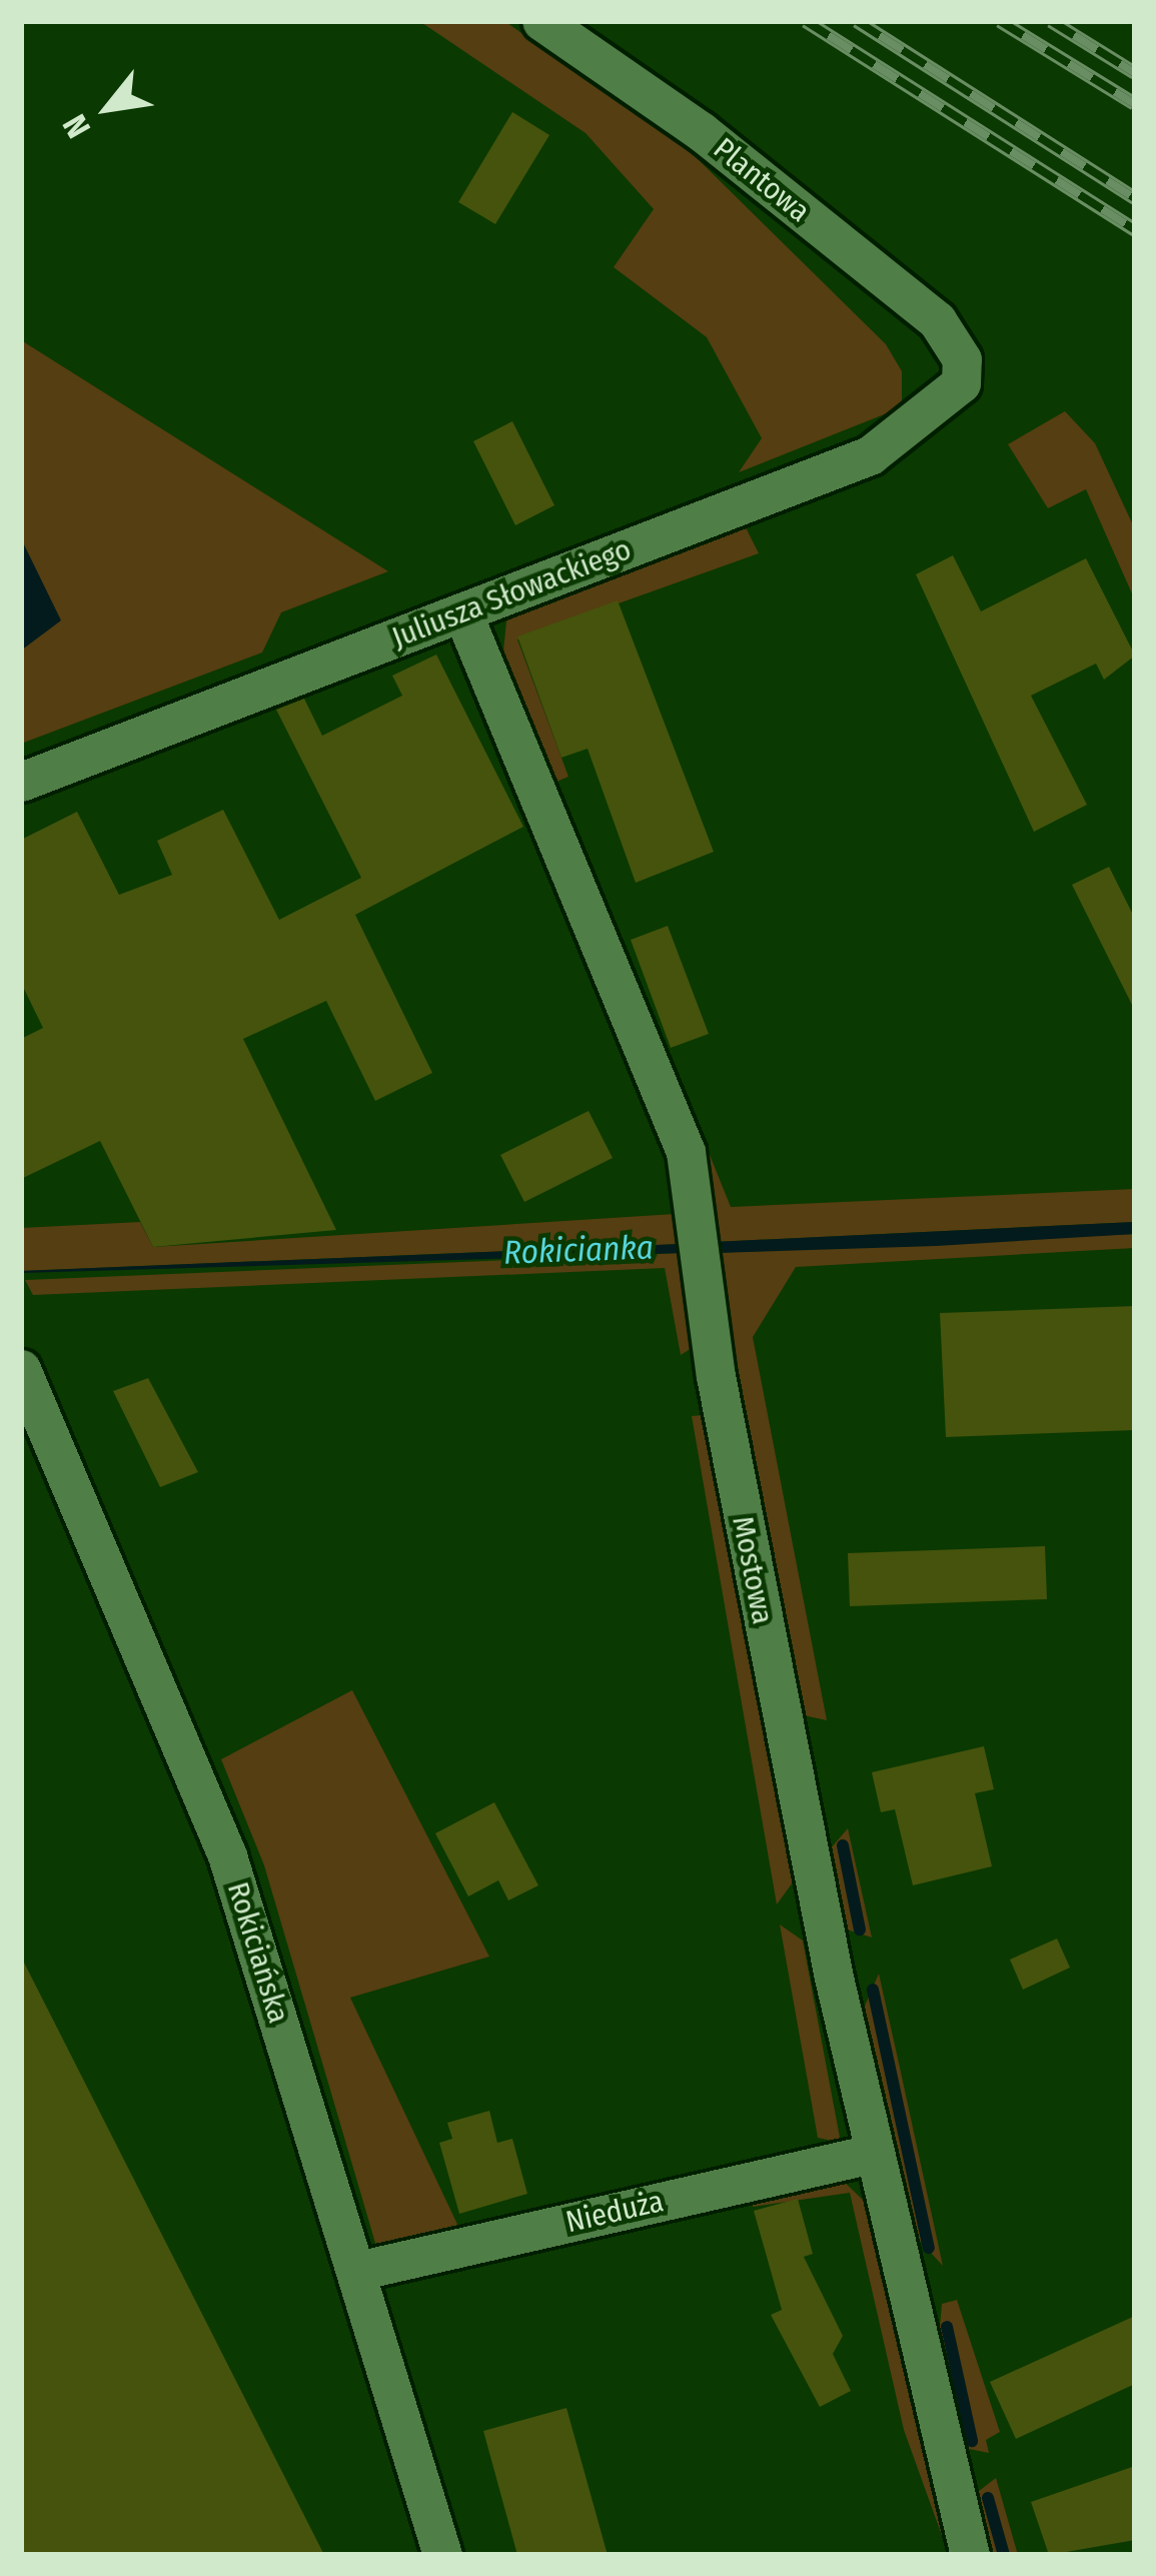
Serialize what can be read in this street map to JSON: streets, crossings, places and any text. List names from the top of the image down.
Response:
{
  "streets": {
    "street": [
      "Plantowa",
      "Juliusza Słowackiego",
      "Mostowa",
      "Rokiciańska",
      "Nieduża"
    ]
  },
  "crossings": [
    ["Plantowa", "Juliusza Słowackiego"],
    ["Juliusza Słowackiego", "Mostowa"],
    ["Mostowa", "Nieduża"],
    ["Rokiciańska", "Nieduża"]
  ],
  "water": ["Rokicianka"],
  "north": "bottom left"
}
